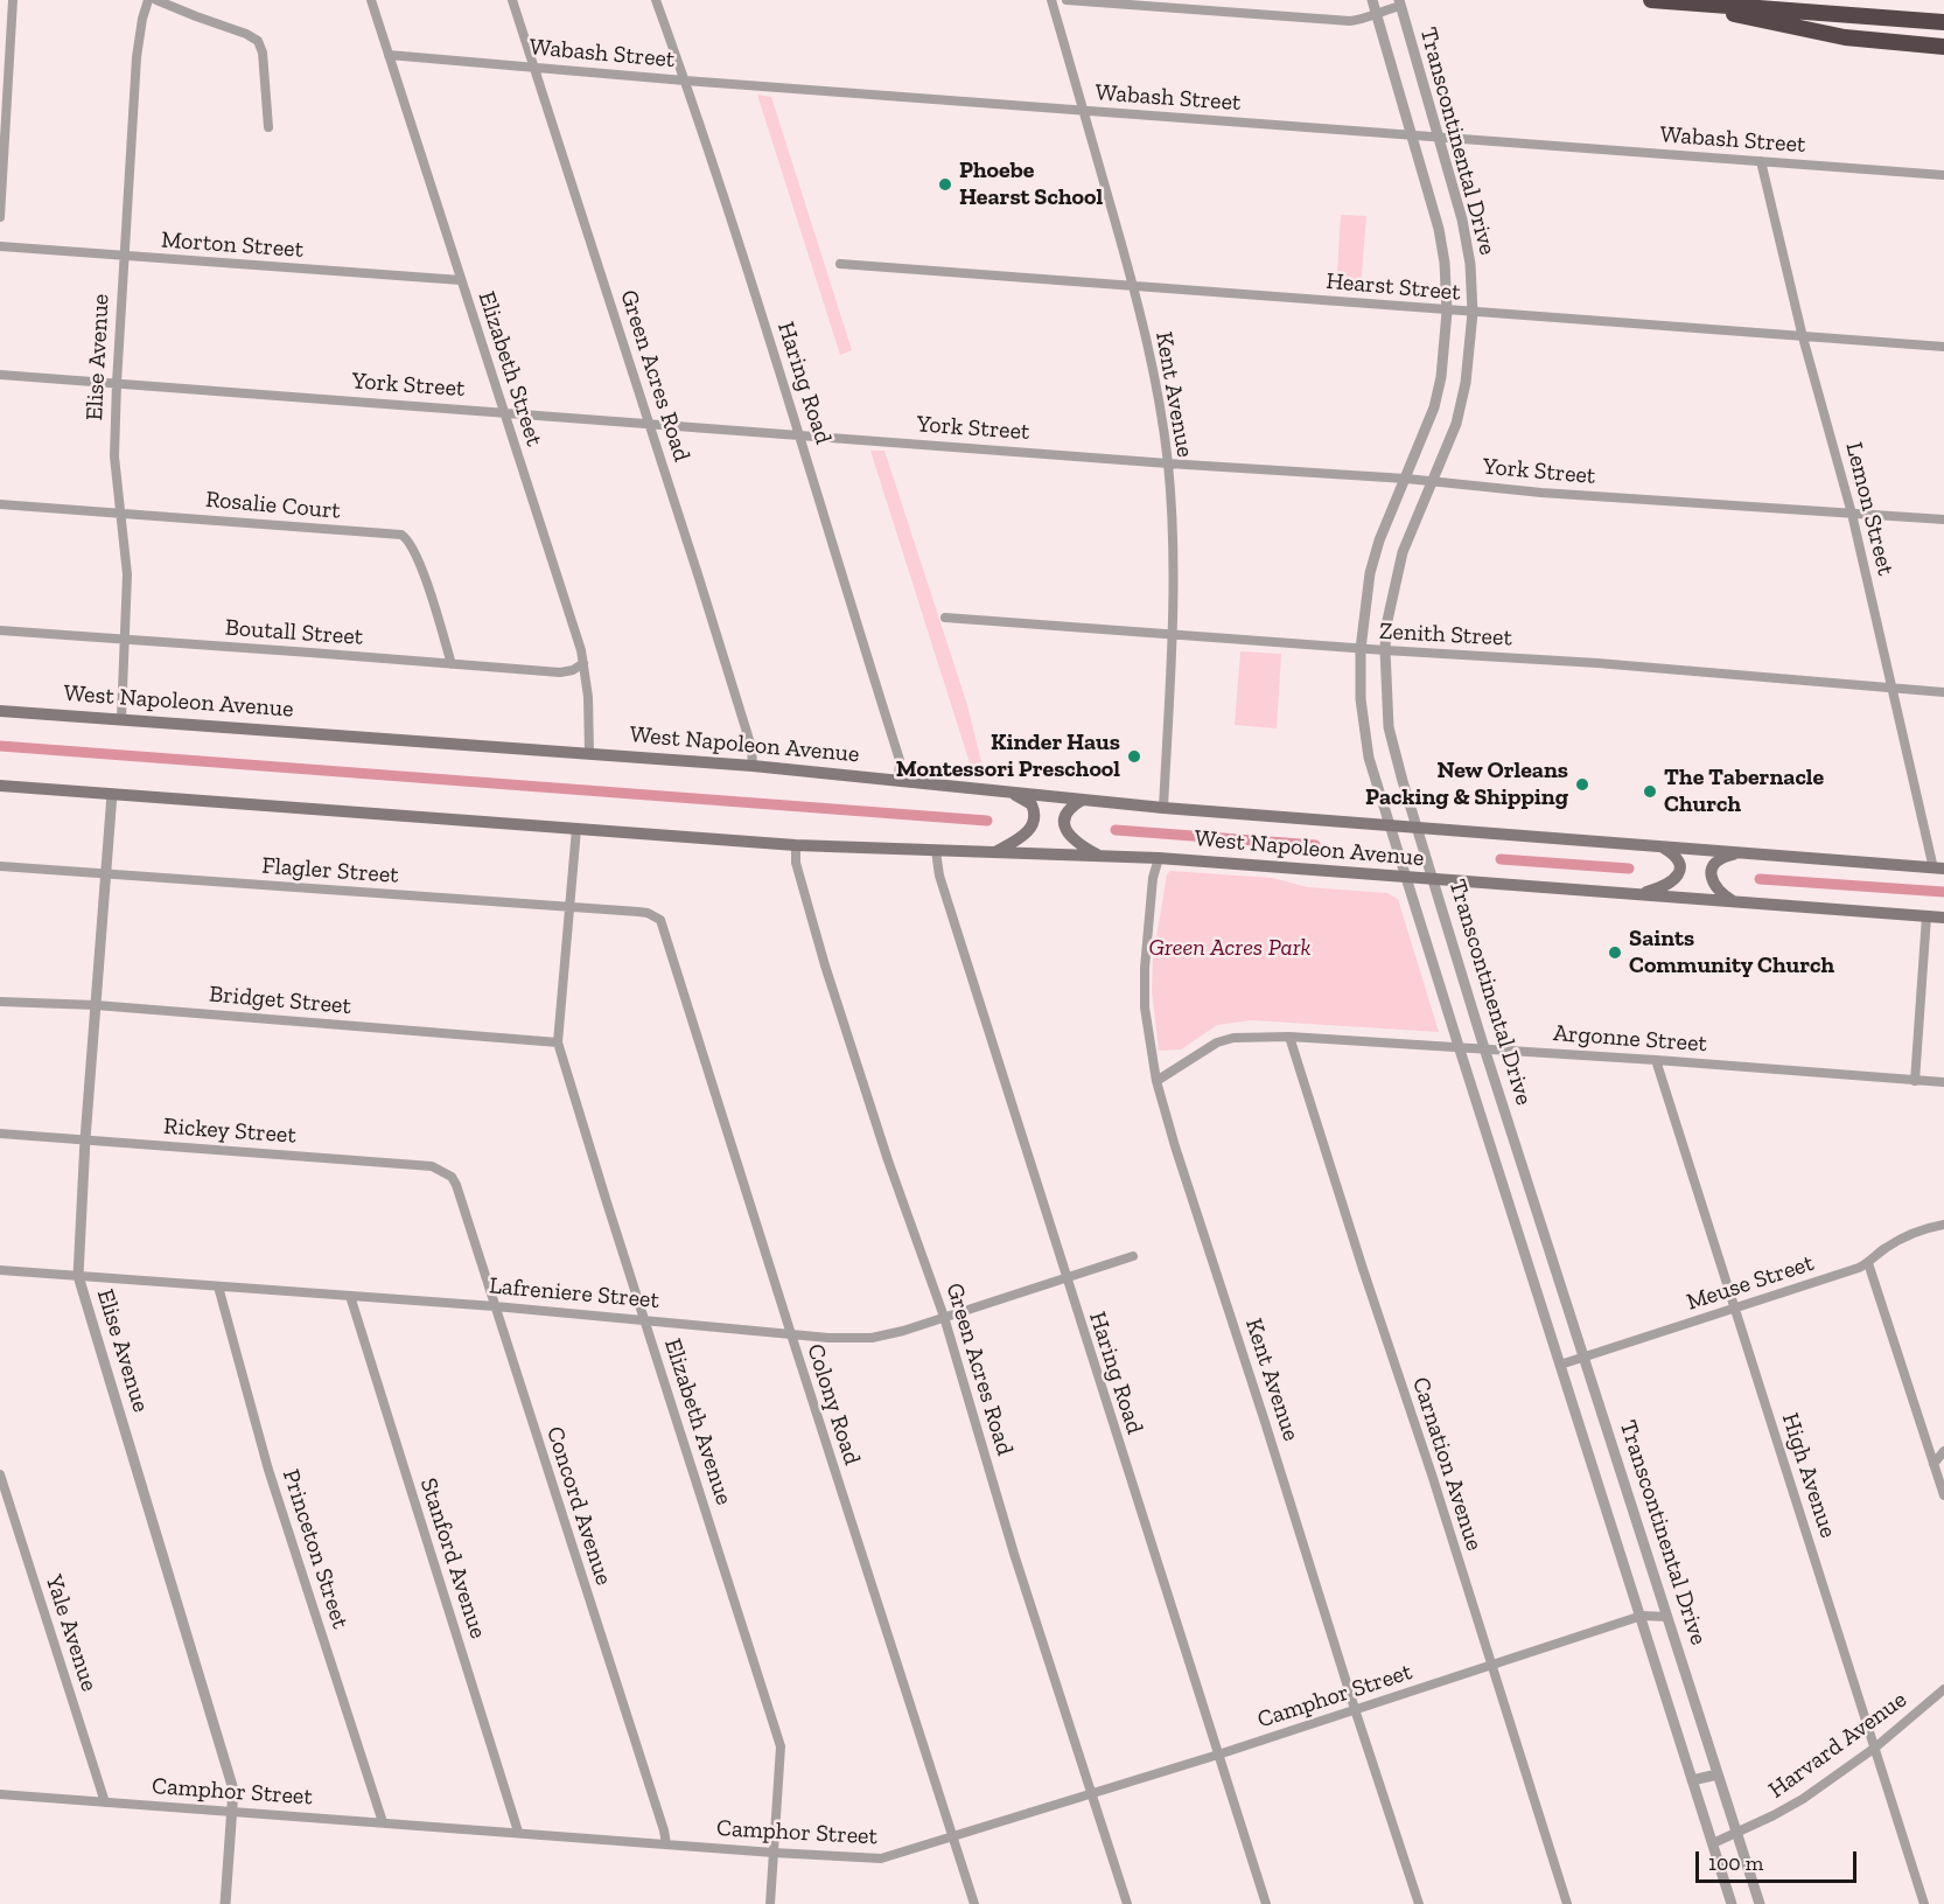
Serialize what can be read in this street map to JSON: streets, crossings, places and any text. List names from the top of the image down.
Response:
{
  "streets": {
    "main road": ["West Napoleon Avenue"],
    "street": [
      "Wabash Street",
      "Transcontinental Drive",
      "Morton Street",
      "Hearst Street",
      "Elise Avenue",
      "Elizabeth Street",
      "Green Acres Road",
      "Haring Road",
      "York Street",
      "Kent Avenue",
      "Rosalie Court",
      "Lemon Street",
      "Boutall Street",
      "Zenith Street",
      "Flagler Street",
      "Bridget Street",
      "Argonne Street",
      "Rickey Street",
      "Meuse Street",
      "Lafreniere Street",
      "Colony Road",
      "Elizabeth Avenue",
      "Carnation Avenue",
      "High Avenue",
      "Concord Avenue",
      "Princeton Street",
      "Stanford Avenue",
      "Yale Avenue",
      "Camphor Street",
      "Harvard Avenue"
    ]
  },
  "crossings": [
    ["Wabash Street", "Transcontinental Drive"],
    ["Wabash Street", "Elizabeth Street"],
    ["Wabash Street", "Green Acres Road"],
    ["Wabash Street", "Haring Road"],
    ["Wabash Street", "Kent Avenue"],
    ["Wabash Street", "Lemon Street"],
    ["Transcontinental Drive", "Hearst Street"],
    ["Transcontinental Drive", "York Street"],
    ["Transcontinental Drive", "Zenith Street"],
    ["Transcontinental Drive", "West Napoleon Avenue"],
    ["Transcontinental Drive", "Argonne Street"],
    ["Transcontinental Drive", "Meuse Street"],
    ["Transcontinental Drive", "Camphor Street"],
    ["Transcontinental Drive", "Harvard Avenue"],
    ["Morton Street", "Elise Avenue"],
    ["Morton Street", "Elizabeth Street"],
    ["Hearst Street", "Kent Avenue"],
    ["Hearst Street", "Lemon Street"],
    ["Elise Avenue", "York Street"],
    ["Elise Avenue", "Rosalie Court"],
    ["Elise Avenue", "Boutall Street"],
    ["Elise Avenue", "West Napoleon Avenue"],
    ["Elise Avenue", "Flagler Street"],
    ["Elise Avenue", "Bridget Street"],
    ["Elise Avenue", "Rickey Street"],
    ["Elise Avenue", "Lafreniere Street"],
    ["Elise Avenue", "Camphor Street"],
    ["Elizabeth Street", "York Street"],
    ["Elizabeth Street", "Boutall Street"],
    ["Elizabeth Street", "West Napoleon Avenue"],
    ["Green Acres Road", "York Street"],
    ["Green Acres Road", "West Napoleon Avenue"],
    ["Green Acres Road", "Lafreniere Street"],
    ["Green Acres Road", "Camphor Street"],
    ["Haring Road", "York Street"],
    ["Haring Road", "West Napoleon Avenue"],
    ["Haring Road", "Lafreniere Street"],
    ["Haring Road", "Camphor Street"],
    ["York Street", "Kent Avenue"],
    ["York Street", "Lemon Street"],
    ["Kent Avenue", "Zenith Street"],
    ["Kent Avenue", "West Napoleon Avenue"],
    ["Kent Avenue", "Argonne Street"],
    ["Kent Avenue", "Camphor Street"],
    ["Rosalie Court", "Boutall Street"],
    ["Lemon Street", "Zenith Street"],
    ["Lemon Street", "West Napoleon Avenue"],
    ["West Napoleon Avenue", "Elizabeth Avenue"],
    ["Flagler Street", "Colony Road"],
    ["Flagler Street", "Elizabeth Avenue"],
    ["Bridget Street", "Elizabeth Avenue"],
    ["Argonne Street", "Carnation Avenue"],
    ["Argonne Street", "High Avenue"],
    ["Rickey Street", "Concord Avenue"],
    ["Meuse Street", "High Avenue"],
    ["Lafreniere Street", "Colony Road"],
    ["Lafreniere Street", "Elizabeth Avenue"],
    ["Lafreniere Street", "Concord Avenue"],
    ["Lafreniere Street", "Princeton Street"],
    ["Lafreniere Street", "Stanford Avenue"],
    ["Colony Road", "Camphor Street"],
    ["Elizabeth Avenue", "Camphor Street"],
    ["Carnation Avenue", "Camphor Street"],
    ["High Avenue", "Harvard Avenue"],
    ["Concord Avenue", "Camphor Street"],
    ["Princeton Street", "Camphor Street"],
    ["Stanford Avenue", "Camphor Street"],
    ["Yale Avenue", "Camphor Street"]
  ],
  "parks": ["Green Acres Park"],
  "places": [
    "Phoebe Hearst School",
    "Kinder Haus Montessori Preschool",
    "New Orleans Packing & Shipping",
    "The Tabernacle Church",
    "Saints Community Church"
  ],
  "scale_bar": "100 m"
}
